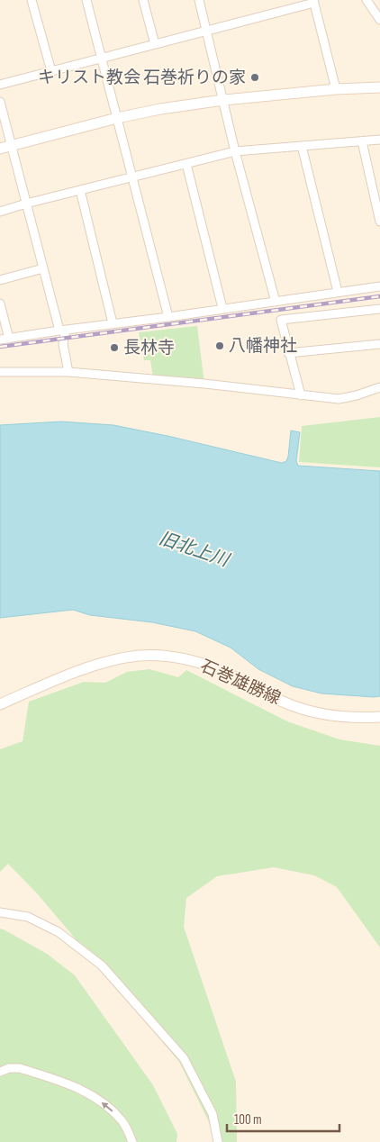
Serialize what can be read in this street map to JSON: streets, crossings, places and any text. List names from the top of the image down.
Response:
{
  "streets": {
    "main road": ["石巻雄勝線"]
  },
  "water": ["旧北上川"],
  "places": ["キリスト教会 石巻祈りの家", "八幡神社", "長林寺"],
  "scale_bar": "100 m"
}
